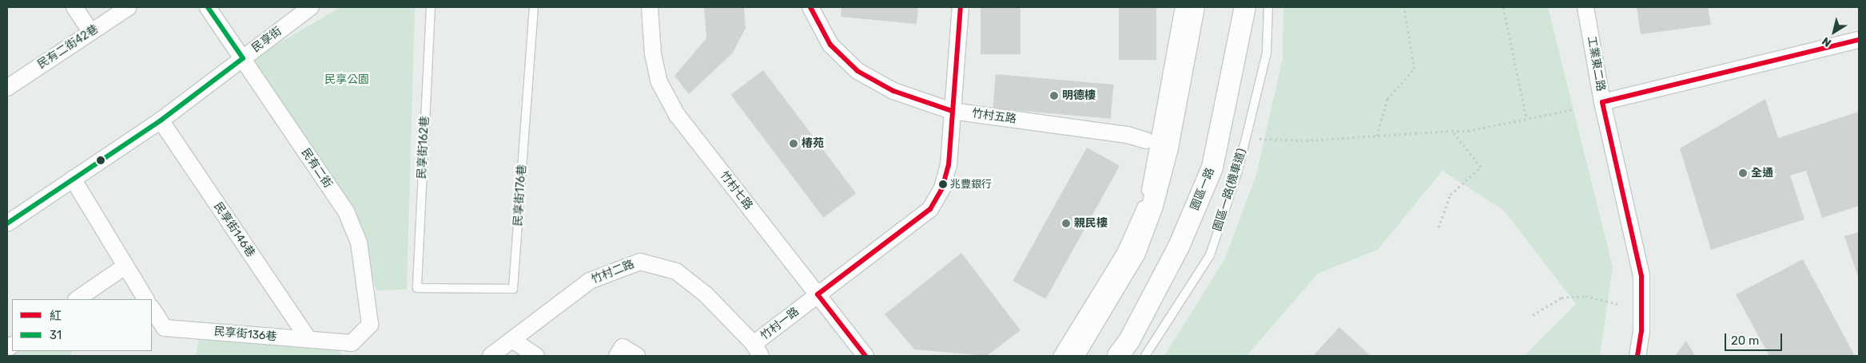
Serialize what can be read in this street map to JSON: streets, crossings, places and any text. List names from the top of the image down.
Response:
{
  "streets": {
    "street": [
      "民享街",
      "民有二街42巷",
      "工業東二路",
      "竹村五路",
      "民有二街",
      "園區一路",
      "竹村七路",
      "民享街146巷",
      "竹村二路",
      "竹村一路",
      "民享街136巷"
    ],
    "lane": ["民享街162巷", "園區一路(機車道)", "民享街176巷"]
  },
  "crossings": [
    ["民享街", "民有二街"],
    ["民享街", "民享街146巷"],
    ["竹村五路", "竹村一路"],
    ["民享街162巷", "民享街176巷"],
    ["民有二街", "民享街136巷"],
    ["竹村七路", "竹村一路"],
    ["民享街146巷", "民享街136巷"],
    ["竹村二路", "竹村一路"]
  ],
  "parks": ["民享公園"],
  "places": [
    "明德樓",
    "椿苑",
    "全通",
    "兆豐銀行",
    "親民樓"
  ],
  "lines": ["transit line 紅", "transit line 31"],
  "legend": ["紅", "31"],
  "scale_bar": "20 m",
  "north": "bottom left"
}
